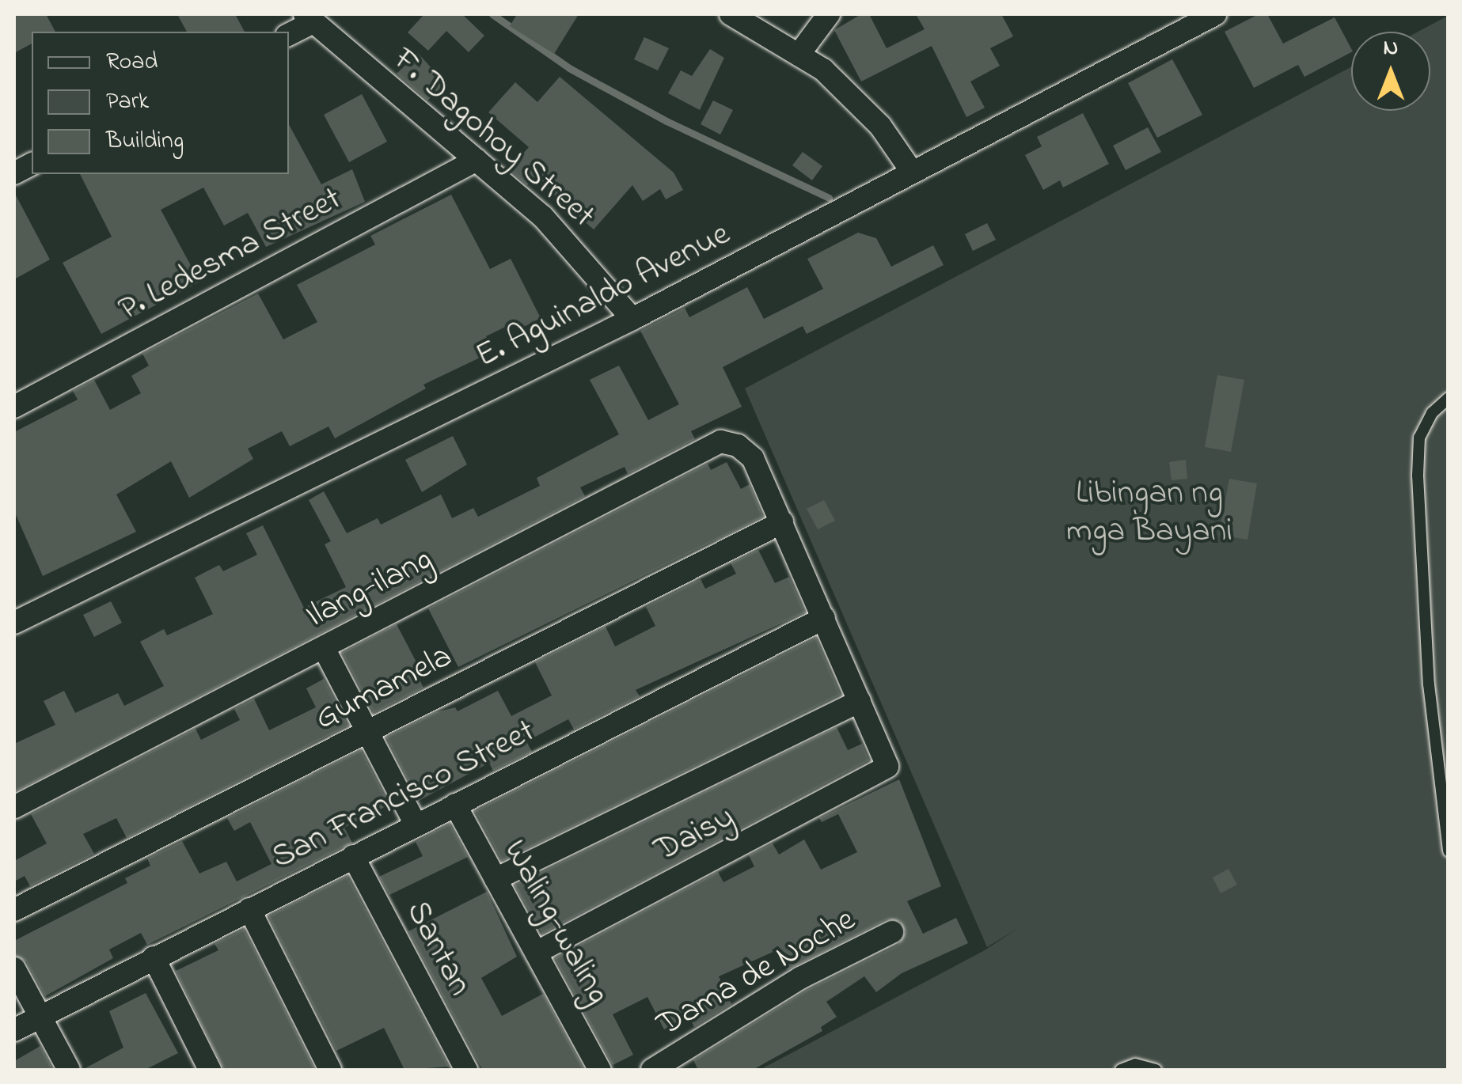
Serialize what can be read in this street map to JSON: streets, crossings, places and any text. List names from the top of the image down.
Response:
{
  "streets": {
    "street": [
      "F. Dagohoy Street",
      "P. Ledesma Street",
      "E. Aguinaldo Avenue",
      "Ilang-ilang",
      "Gumamela",
      "San Francisco Street",
      "Daisy",
      "Waling-waling",
      "Santan",
      "Dama de Noche"
    ]
  },
  "crossings": [
    ["F. Dagohoy Street", "P. Ledesma Street"],
    ["F. Dagohoy Street", "E. Aguinaldo Avenue"],
    ["Ilang-ilang", "Gumamela"],
    ["San Francisco Street", "Waling-waling"],
    ["San Francisco Street", "Santan"],
    ["Daisy", "Waling-waling"]
  ],
  "parks": ["Libingan ng mga Bayani"],
  "legend": ["Road", "Park", "Building"],
  "north": "top"
}
